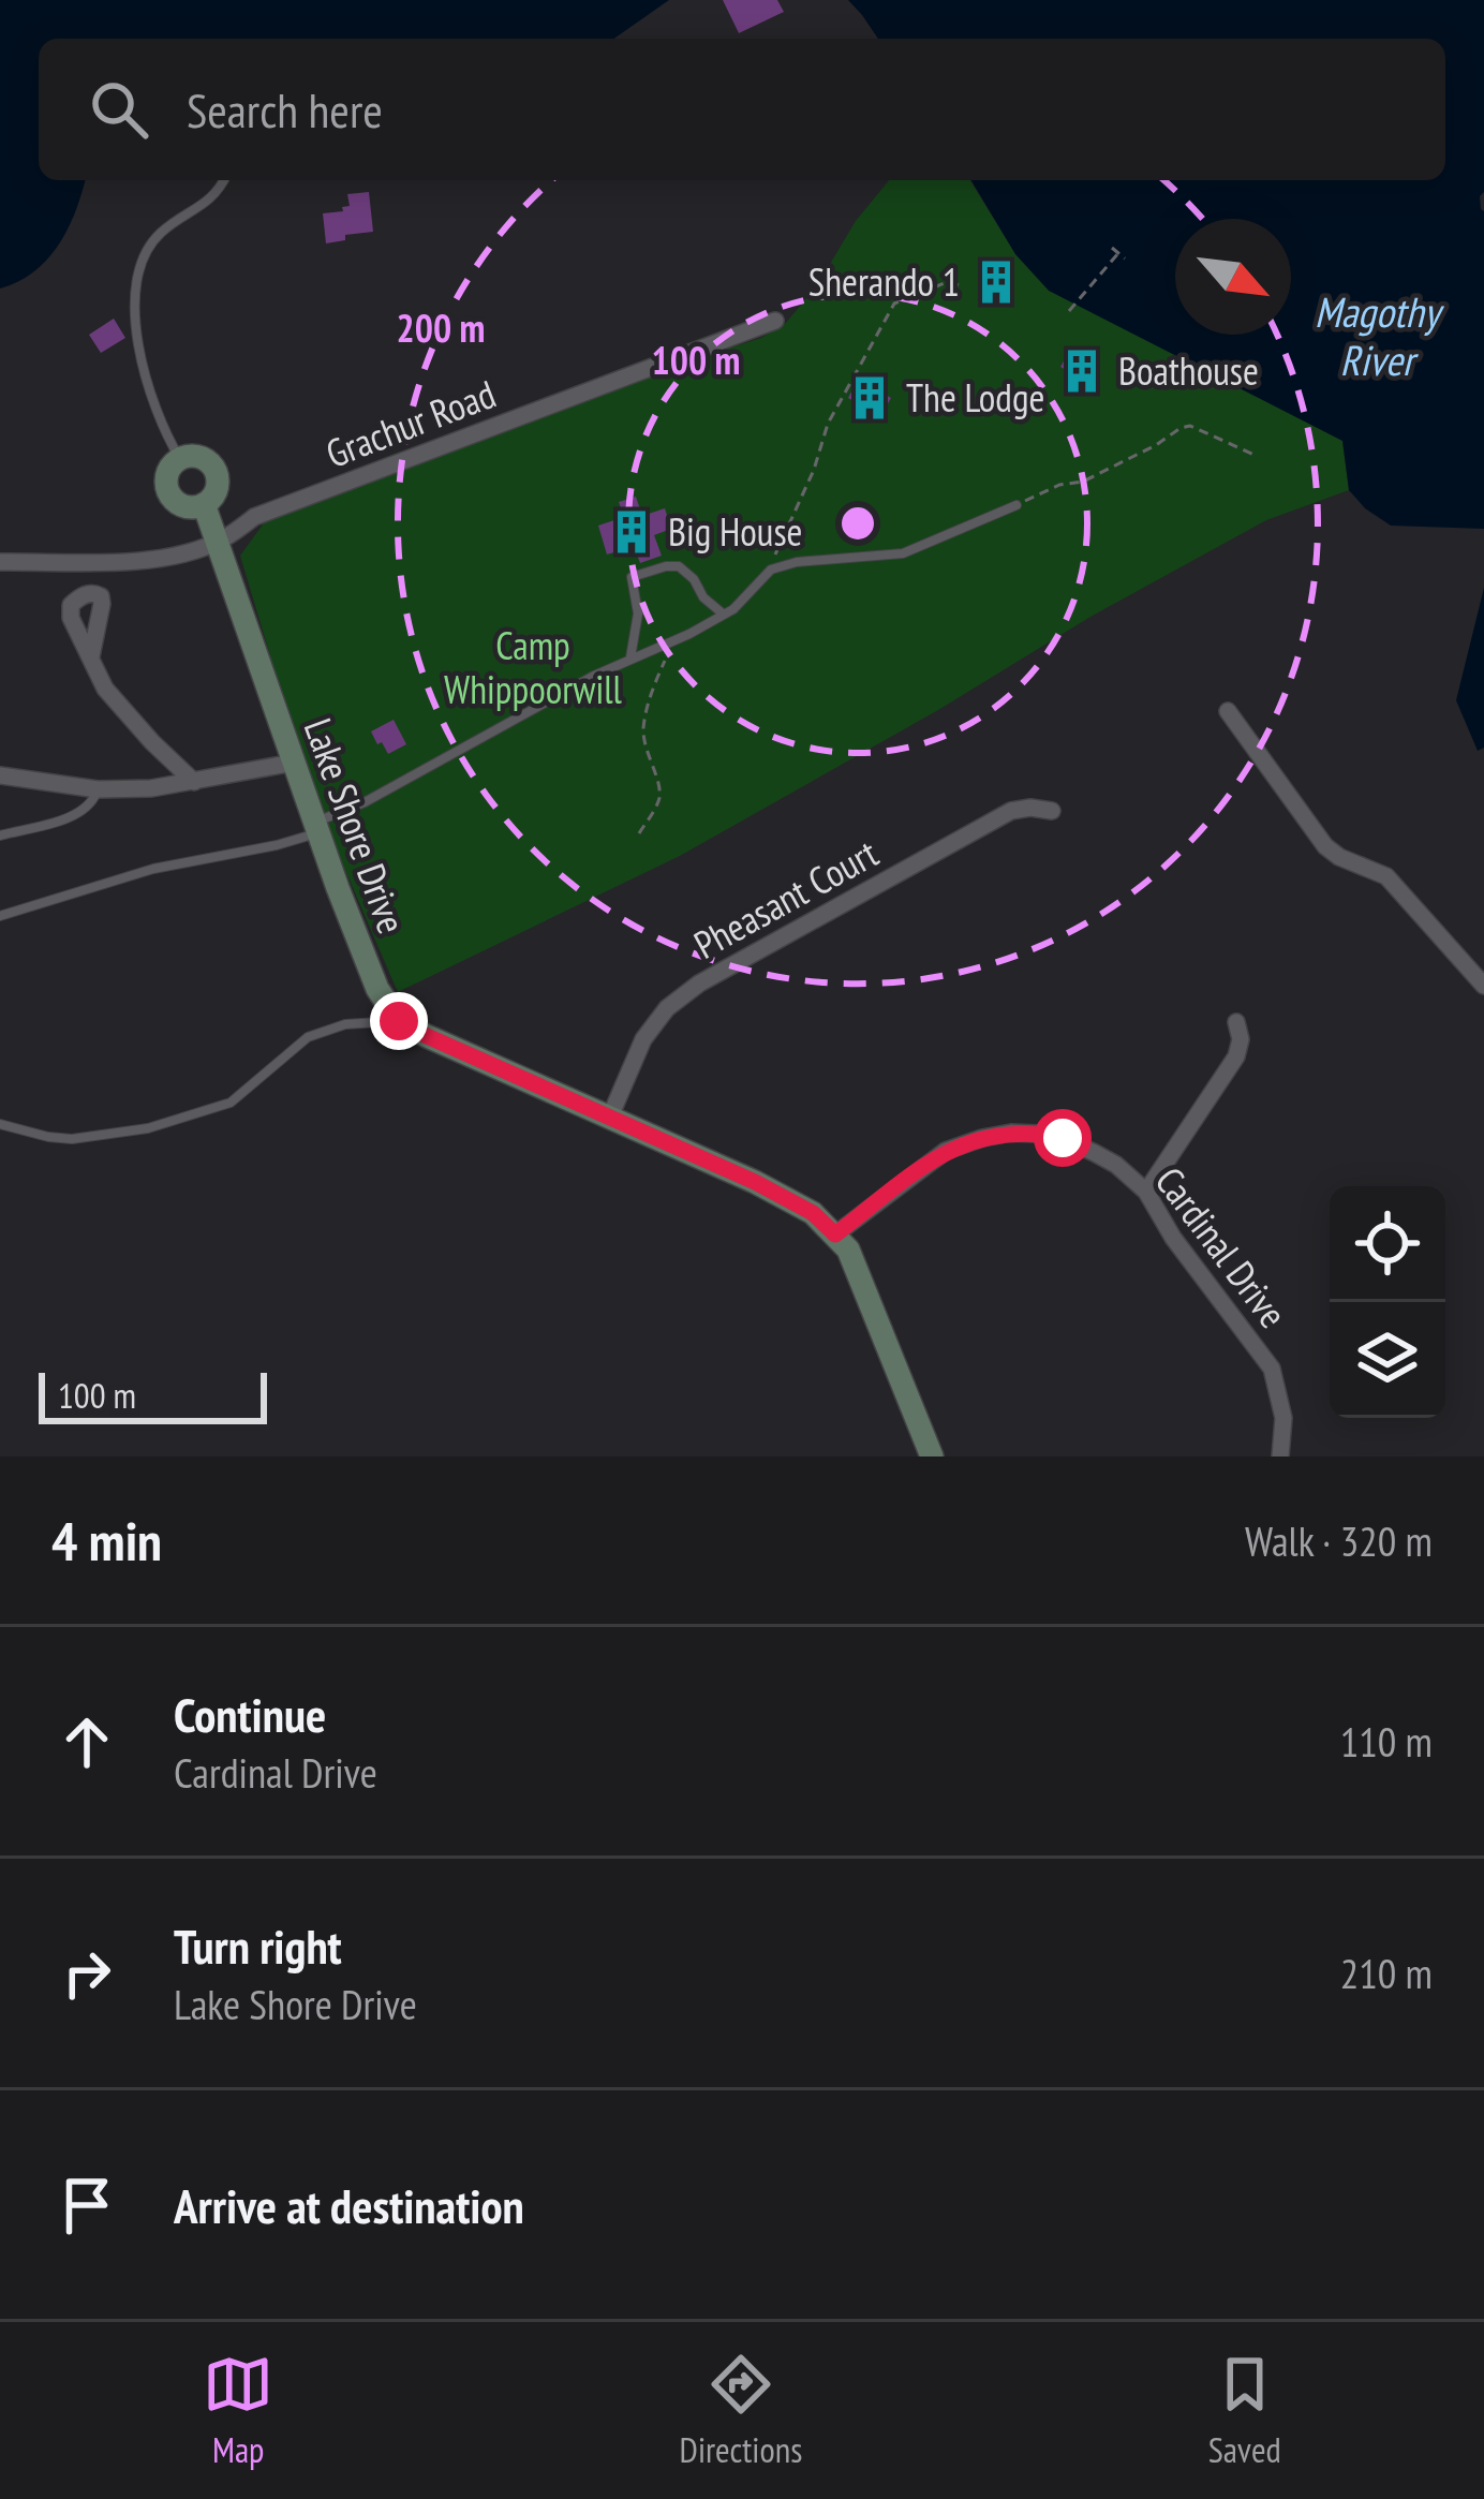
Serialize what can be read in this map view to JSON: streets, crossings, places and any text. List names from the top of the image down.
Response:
{
  "streets": {
    "street": [
      "Grachur Road",
      "Lake Shore Drive",
      "Pheasant Court",
      "Cardinal Drive"
    ]
  },
  "crossings": [
    ["Grachur Road", "Lake Shore Drive"]
  ],
  "water": ["Magothy River"],
  "parks": ["Camp Whippoorwill"],
  "places": {
    "building": [
      "Sherando 1",
      "Boathouse",
      "The Lodge",
      "Big House"
    ]
  },
  "scale_bar": "100 m",
  "north": "bottom right",
  "page": {
    "search": "Search here",
    "scale": "100 m",
    "heading": ["4 min", "Walk · 320 m"],
    "list": [
      ["Continue", "Cardinal Drive", "110 m"],
      ["Turn right", "Lake Shore Drive", "210 m"],
      "Arrive at destination"
    ],
    "nav": ["Map", "Directions", "Saved"]
  },
  "rings": ["200 m", "100 m"]
}
